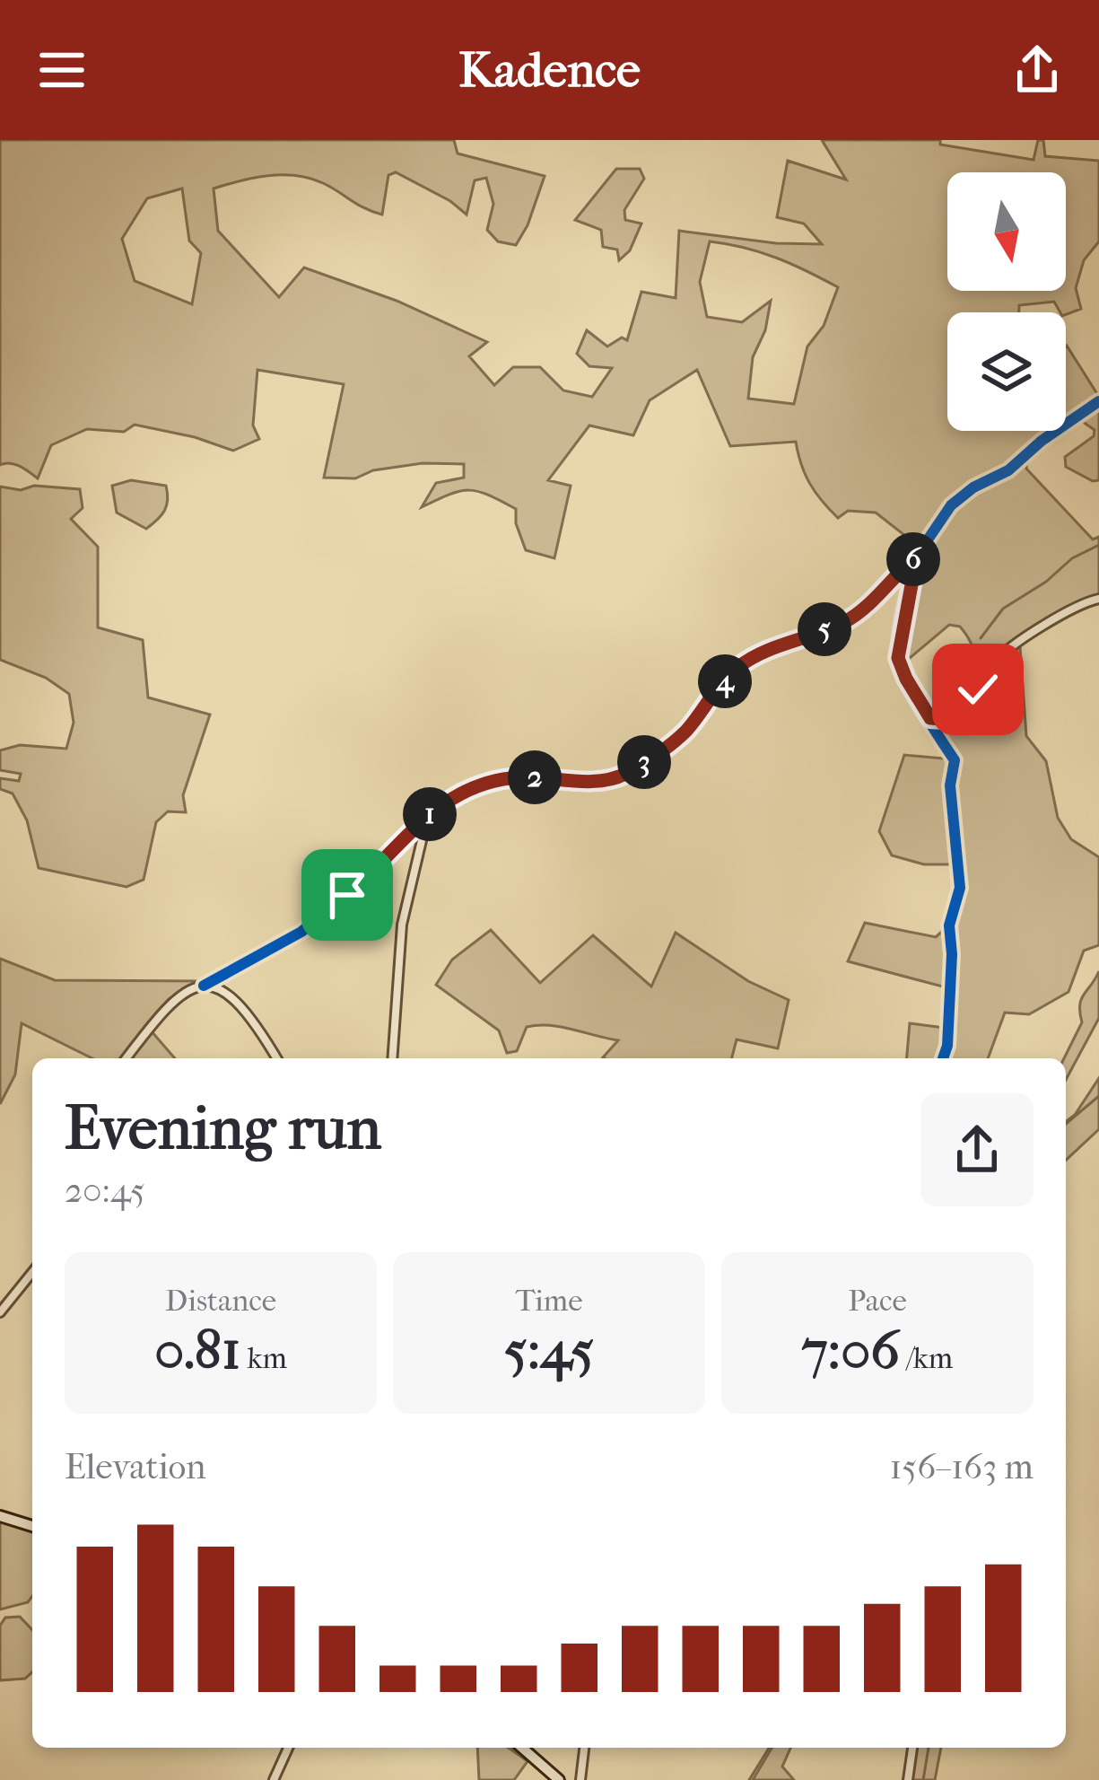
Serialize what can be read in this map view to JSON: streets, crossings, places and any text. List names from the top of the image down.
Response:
{
  "north": "bottom",
  "page": {
    "header": "Kadence",
    "pins": [
      "6",
      "5",
      "4",
      "3",
      "2",
      "1"
    ],
    "heading": ["Evening run", "20:45"],
    "stats": [
      ["Distance", "0.81 km"],
      ["Time", "5:45"],
      ["Pace", "7:06 /km"]
    ],
    "chart": ["Elevation", "156–163 m"]
  }
}
